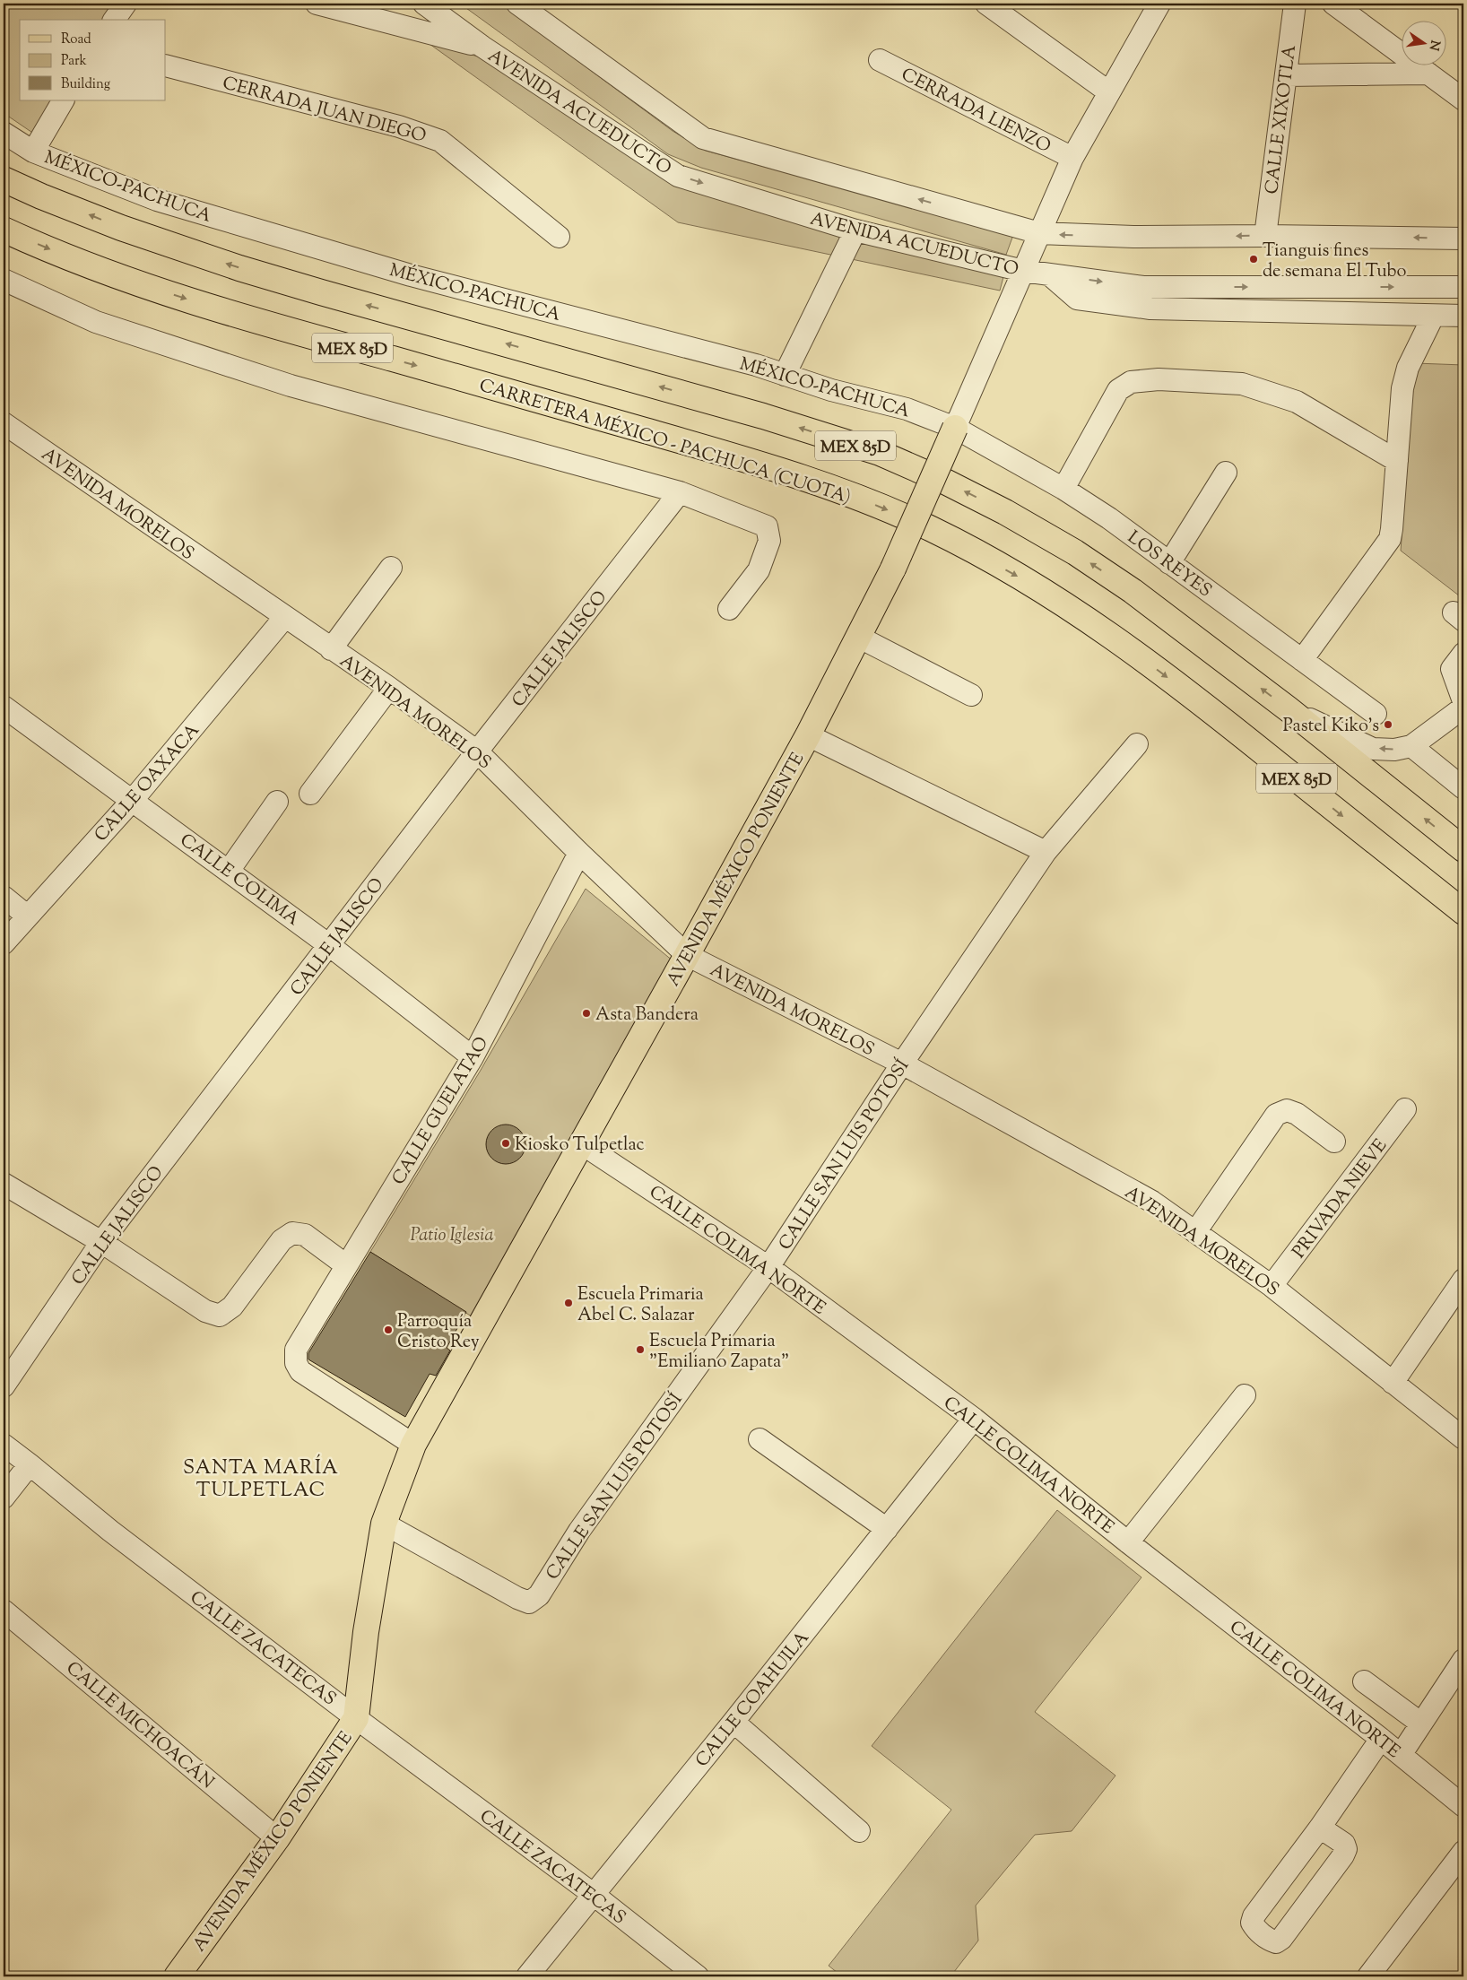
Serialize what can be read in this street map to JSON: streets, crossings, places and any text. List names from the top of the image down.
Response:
{
  "streets": {
    "main road": ["MEX 85D", "CARRETERA MÉXICO - PACHUCA (CUOTA)", "AVENIDA MÉXICO PONIENTE"],
    "street": [
      "CERRADA JUAN DIEGO",
      "CERRADA LIENZO",
      "AVENIDA ACUEDUCTO",
      "CALLE XIXOTLA",
      "MÉXICO-PACHUCA",
      "AVENIDA MORELOS",
      "LOS REYES",
      "CALLE JALISCO",
      "CALLE OAXACA",
      "CALLE COLIMA",
      "CALLE GUELATAO",
      "CALLE SAN LUIS POTOSÍ",
      "PRIVADA NIEVE",
      "CALLE COLIMA NORTE",
      "CALLE ZACATECAS",
      "CALLE COAHUILA",
      "CALLE MICHOACÁN"
    ]
  },
  "crossings": [
    ["MÉXICO-PACHUCA", "LOS REYES"],
    ["MÉXICO-PACHUCA", "AVENIDA MÉXICO PONIENTE"],
    ["AVENIDA MORELOS", "CALLE JALISCO"],
    ["AVENIDA MORELOS", "CALLE OAXACA"],
    ["AVENIDA MORELOS", "AVENIDA MÉXICO PONIENTE"],
    ["AVENIDA MORELOS", "CALLE GUELATAO"],
    ["AVENIDA MORELOS", "CALLE SAN LUIS POTOSÍ"],
    ["AVENIDA MORELOS", "PRIVADA NIEVE"],
    ["LOS REYES", "AVENIDA MÉXICO PONIENTE"],
    ["CALLE JALISCO", "CALLE COLIMA"],
    ["CALLE OAXACA", "CALLE COLIMA"],
    ["AVENIDA MÉXICO PONIENTE", "CALLE GUELATAO"],
    ["AVENIDA MÉXICO PONIENTE", "CALLE SAN LUIS POTOSÍ"],
    ["AVENIDA MÉXICO PONIENTE", "CALLE COLIMA NORTE"],
    ["AVENIDA MÉXICO PONIENTE", "CALLE ZACATECAS"],
    ["AVENIDA MÉXICO PONIENTE", "CALLE MICHOACÁN"],
    ["CALLE COLIMA", "CALLE GUELATAO"],
    ["CALLE SAN LUIS POTOSÍ", "CALLE COLIMA NORTE"],
    ["CALLE COLIMA NORTE", "CALLE COAHUILA"],
    ["CALLE ZACATECAS", "CALLE COAHUILA"]
  ],
  "districts": ["SANTA MARÍA TULPETLAC"],
  "parks": ["Patio Iglesia"],
  "places": [
    "Tianguis fines de semana El Tubo",
    "Pastel Kiko's",
    "Asta Bandera",
    "Kiosko Tulpetlac",
    "Escuela Primaria Abel C. Salazar",
    "Parroquía Cristo Rey",
    "Escuela Primaria \"Emiliano Zapata\""
  ],
  "legend": ["Road", "Park", "Building"],
  "north": "right"
}
